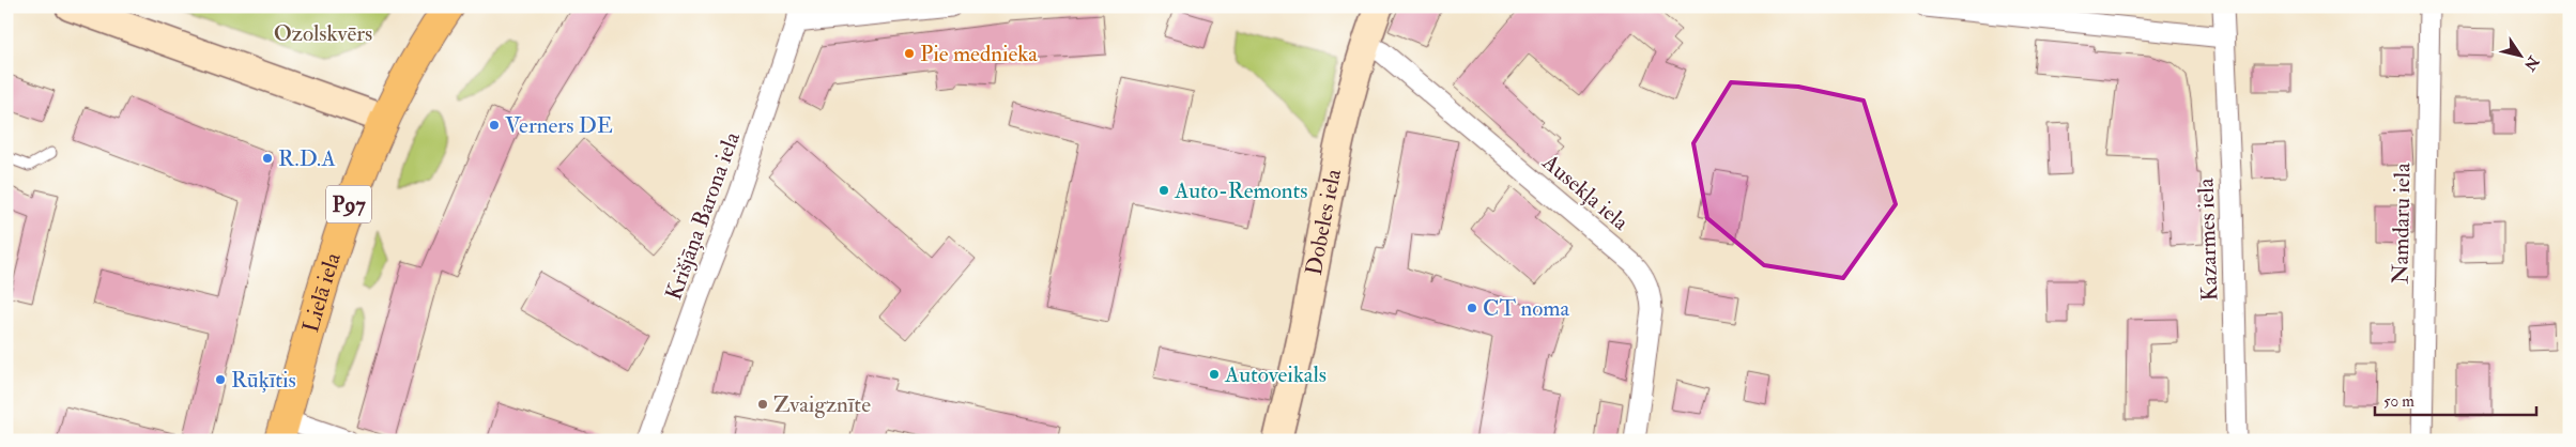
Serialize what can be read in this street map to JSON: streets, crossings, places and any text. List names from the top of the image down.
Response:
{
  "streets": {
    "main road": ["P97", "Lielā iela"],
    "street": [
      "Ausekļa iela",
      "Krišjāņa Barona iela",
      "Dobeles iela",
      "Namdaru iela",
      "Kazarmes iela"
    ]
  },
  "crossings": [
    ["Ausekļa iela", "Dobeles iela"]
  ],
  "parks": ["Ozolskvērs"],
  "places": [
    "Pie mednieka",
    "Verners DE",
    "R.D.A",
    "Auto-Remonts",
    "CT noma",
    "Autoveikals",
    "Rūķītis",
    "Zvaigznīte"
  ],
  "scale_bar": "50 m",
  "north": "bottom right"
}
